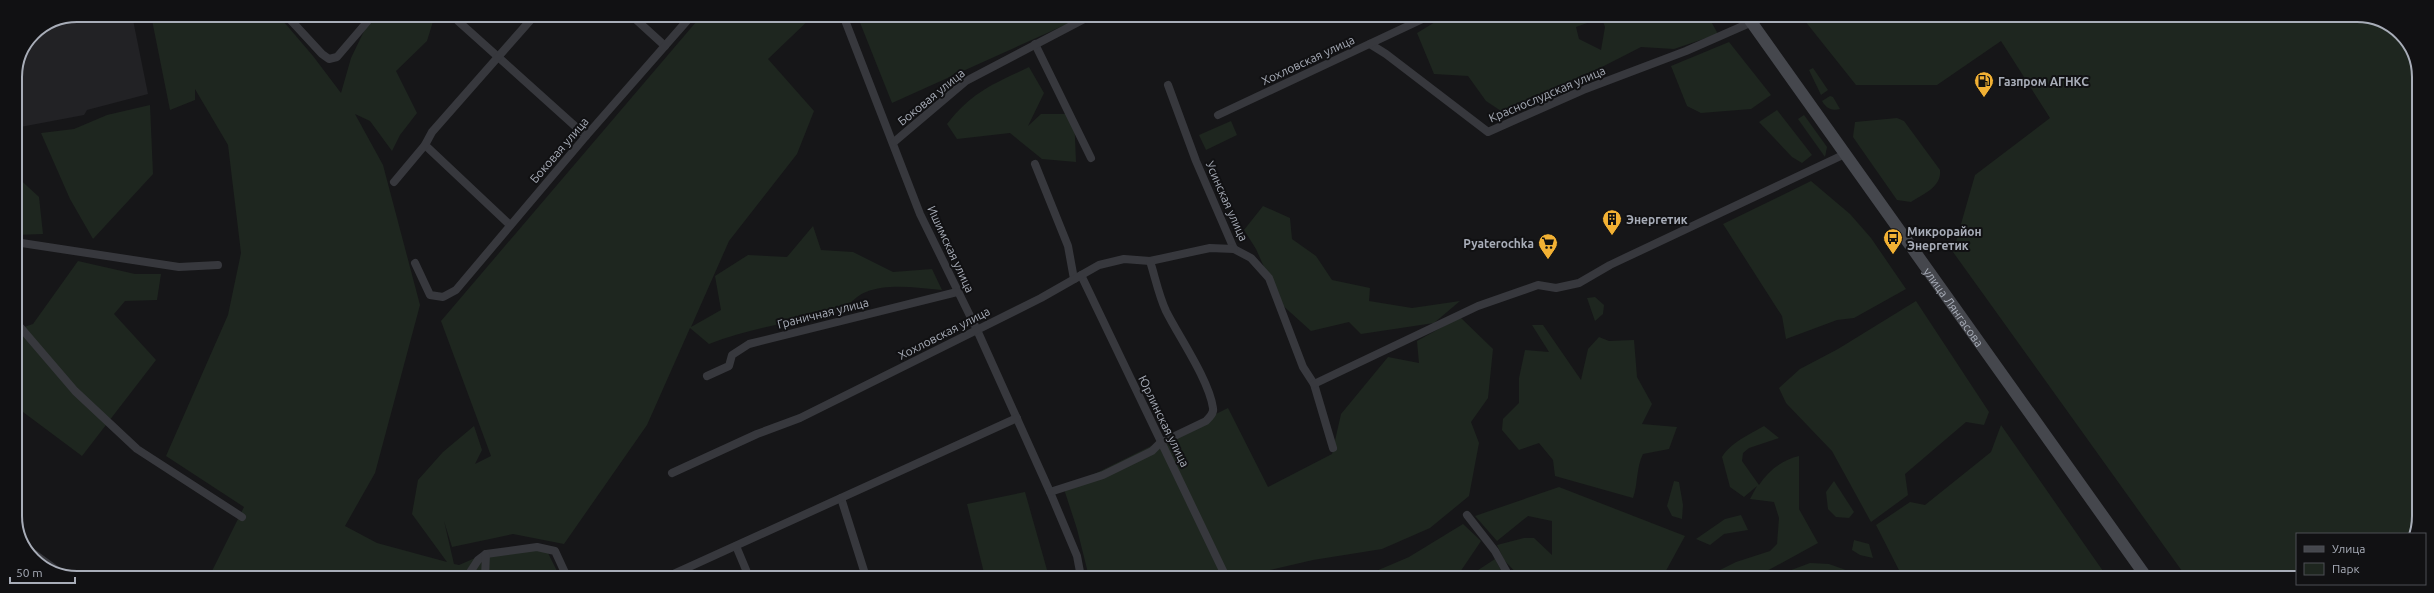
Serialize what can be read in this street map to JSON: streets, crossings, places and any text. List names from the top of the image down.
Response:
{
  "streets": {
    "main road": ["улица Лянгасова"],
    "street": [
      "Хохловская улица",
      "Краснослудская улица",
      "Боковая улица",
      "Усинская улица",
      "Ишимская улица",
      "Граничная улица",
      "Юрлинская улица"
    ]
  },
  "crossings": [
    ["Хохловская улица", "Краснослудская улица"],
    ["Хохловская улица", "Усинская улица"],
    ["Хохловская улица", "Ишимская улица"],
    ["Хохловская улица", "Юрлинская улица"],
    ["Боковая улица", "Ишимская улица"],
    ["Ишимская улица", "Граничная улица"]
  ],
  "places": {
    "fuel station": ["Газпром АГНКС"],
    "building": ["Энергетик"],
    "bus stop": ["Микрорайон Энергетик"],
    "supermarket": ["Pyaterochka"]
  },
  "legend": ["Улица", "Парк"],
  "scale_bar": "50 m"
}
